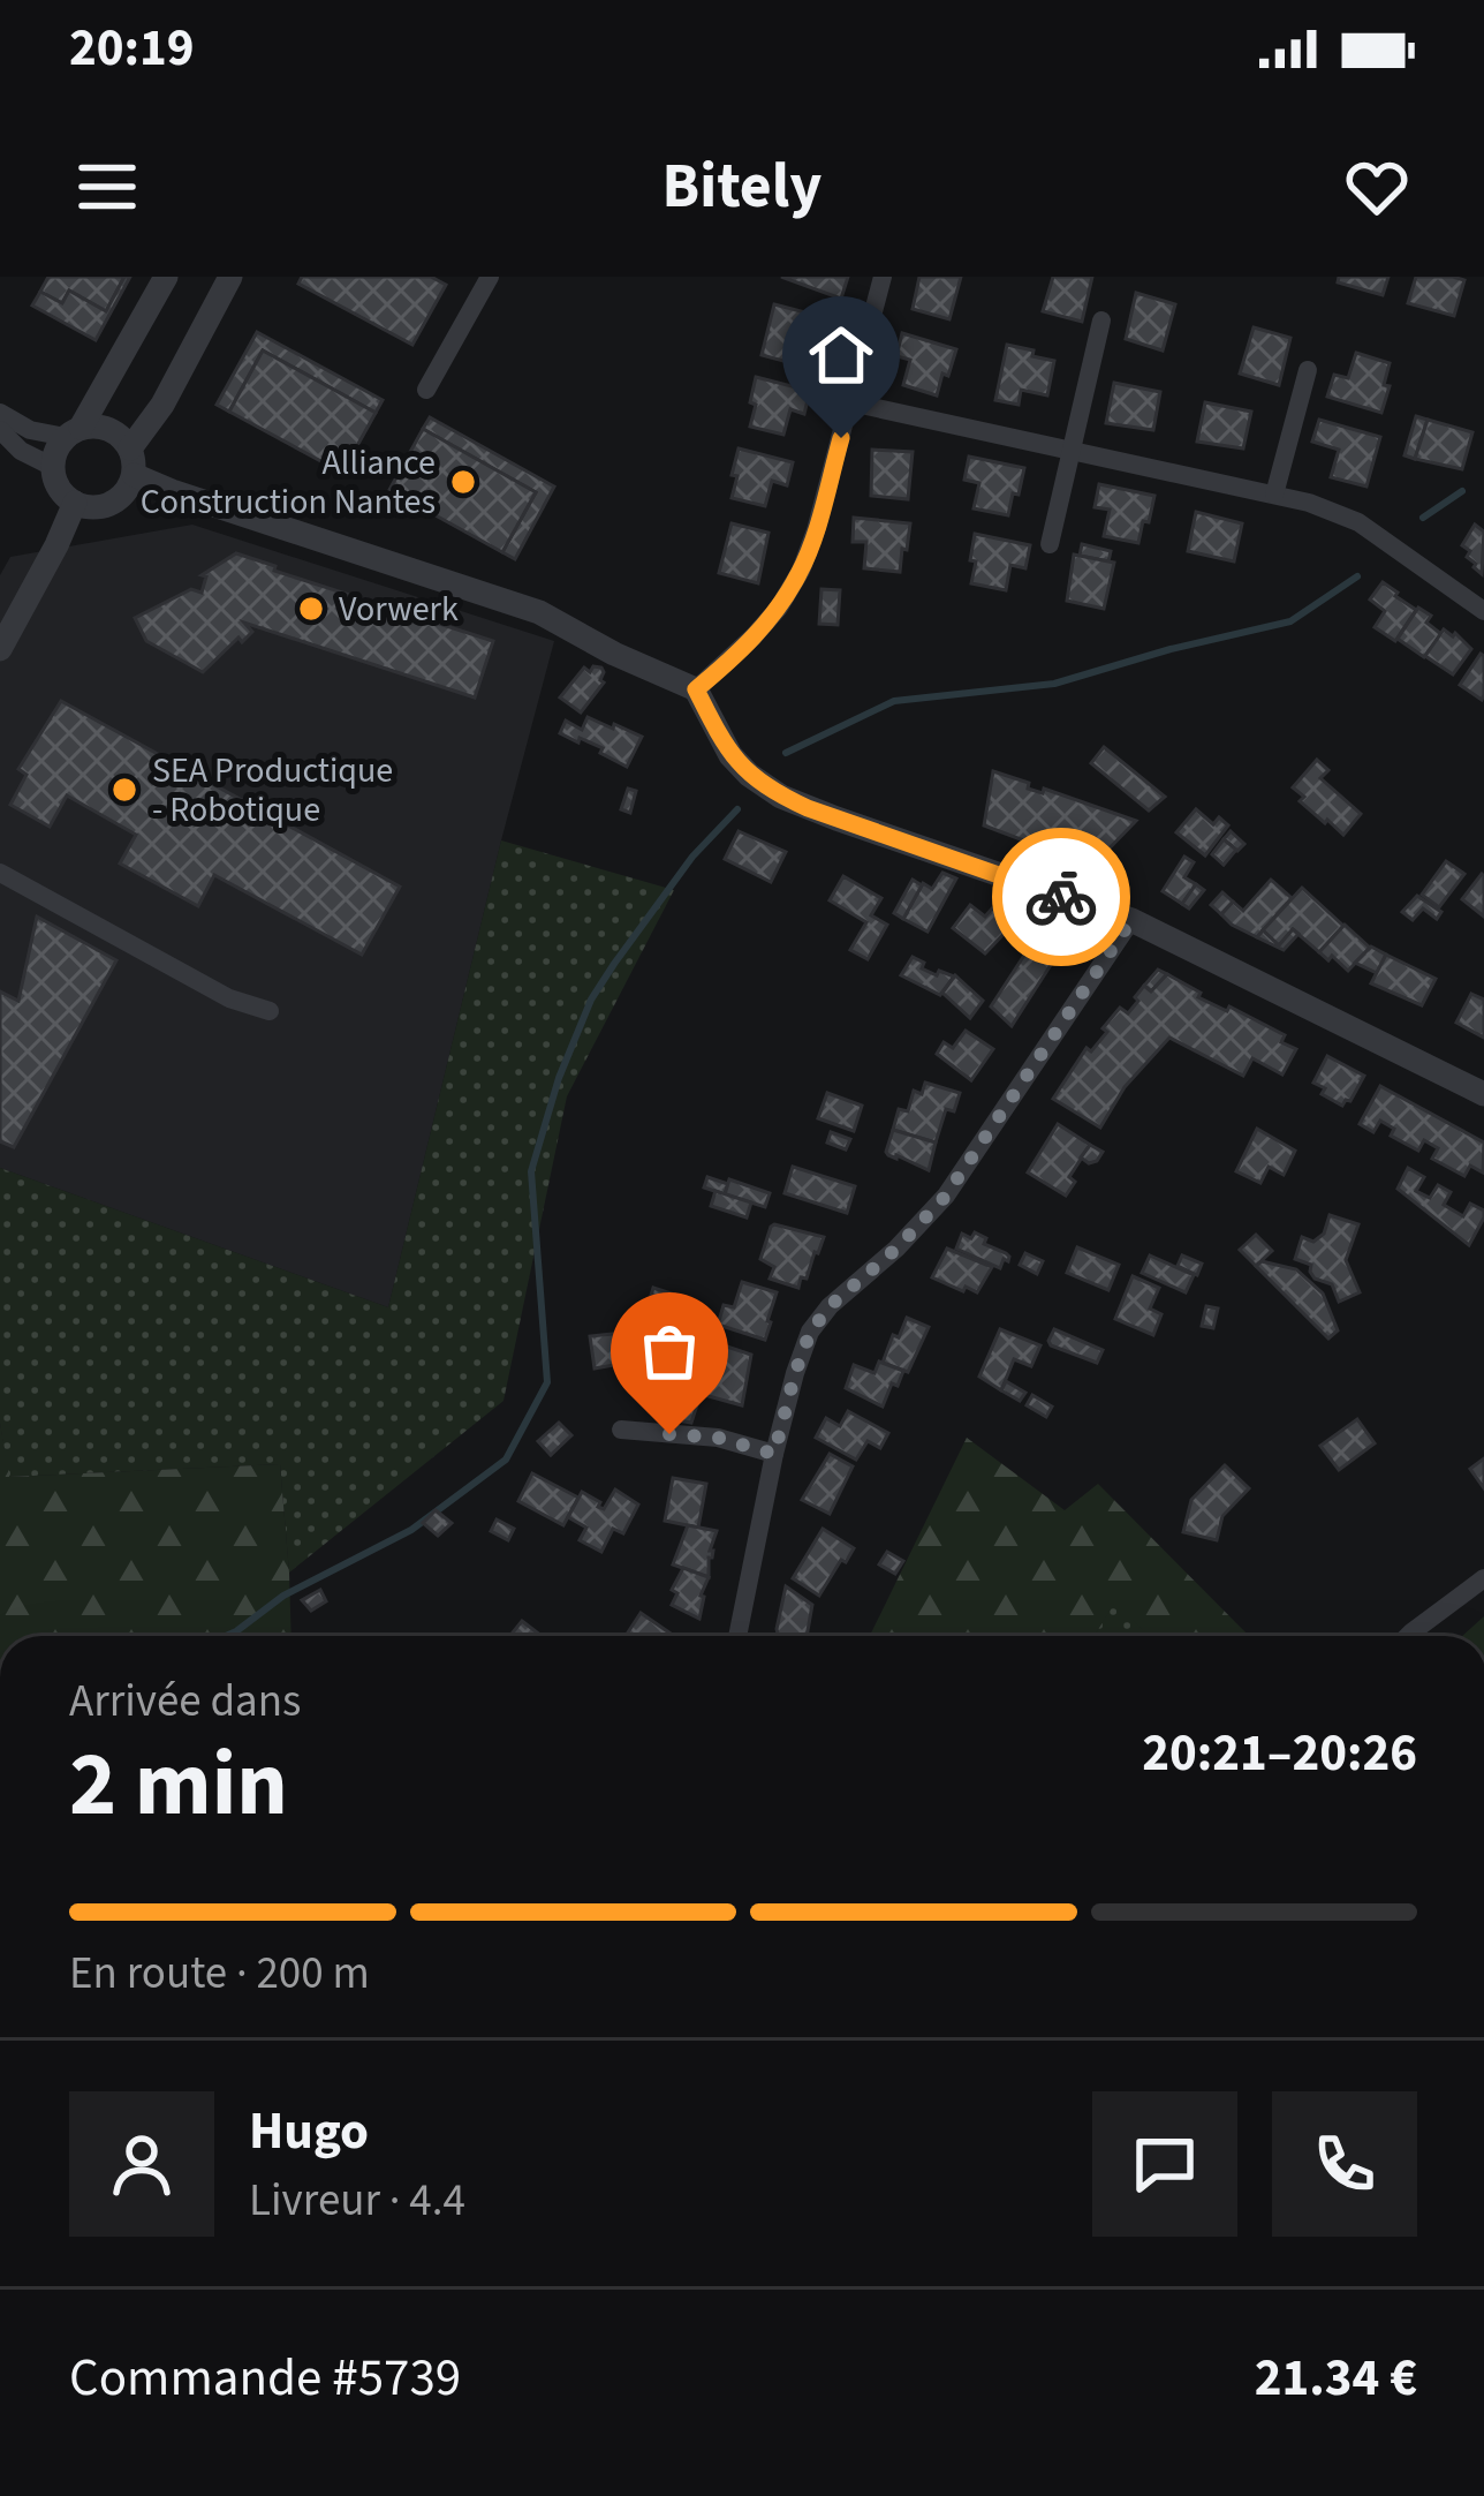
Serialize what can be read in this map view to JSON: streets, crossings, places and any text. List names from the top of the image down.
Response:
{
  "places": ["Alliance Construction Nantes", "Vorwerk", "SEA Productique - Robotique"],
  "page": {
    "status": "20:19",
    "header": "Bitely",
    "heading": ["2 min", "Arrivée dans", "20:21–20:26"],
    "panel": [
      "Hugo",
      "Livreur · 4.4",
      "Commande #5739",
      "21.34 €"
    ],
    "bar": "En route · 200 m"
  }
}
